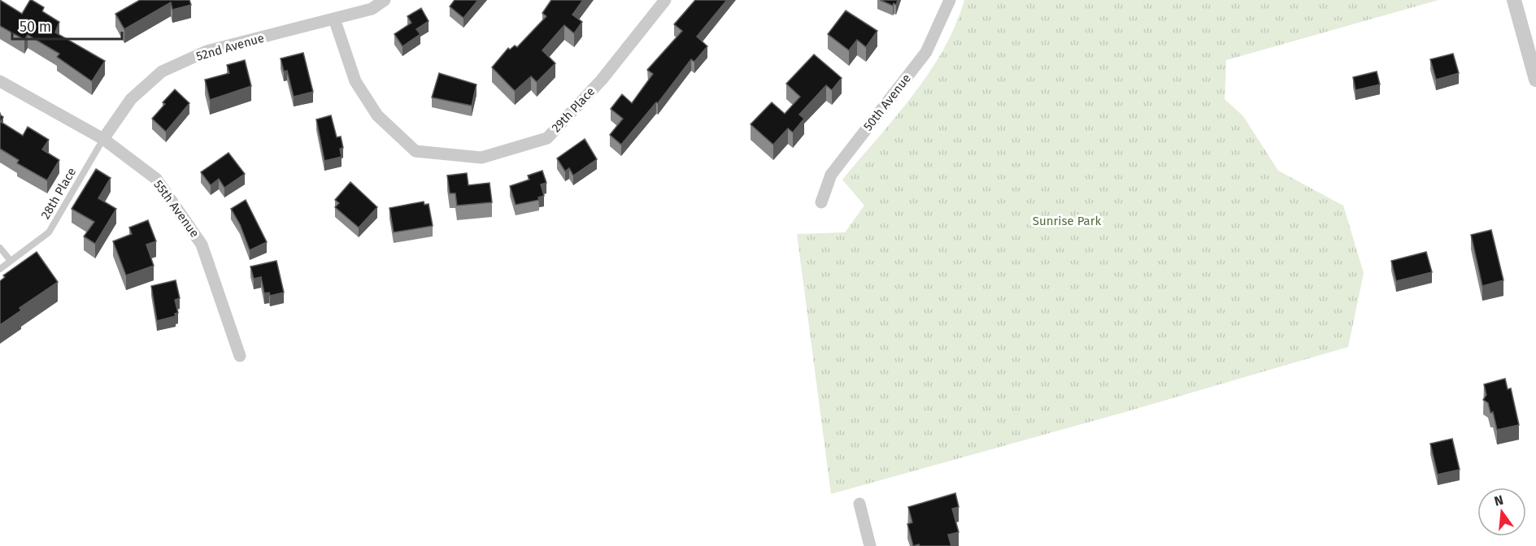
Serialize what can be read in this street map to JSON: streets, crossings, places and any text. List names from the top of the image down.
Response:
{
  "streets": {
    "street": [
      "52nd Avenue",
      "50th Avenue",
      "29th Place",
      "55th Avenue"
    ],
    "lane": ["28th Place"]
  },
  "crossings": [
    ["52nd Avenue", "29th Place"],
    ["52nd Avenue", "28th Place"],
    ["52nd Avenue", "55th Avenue"],
    ["28th Place", "55th Avenue"]
  ],
  "parks": ["Sunrise Park"],
  "scale_bar": "50 m",
  "north": "top"
}
